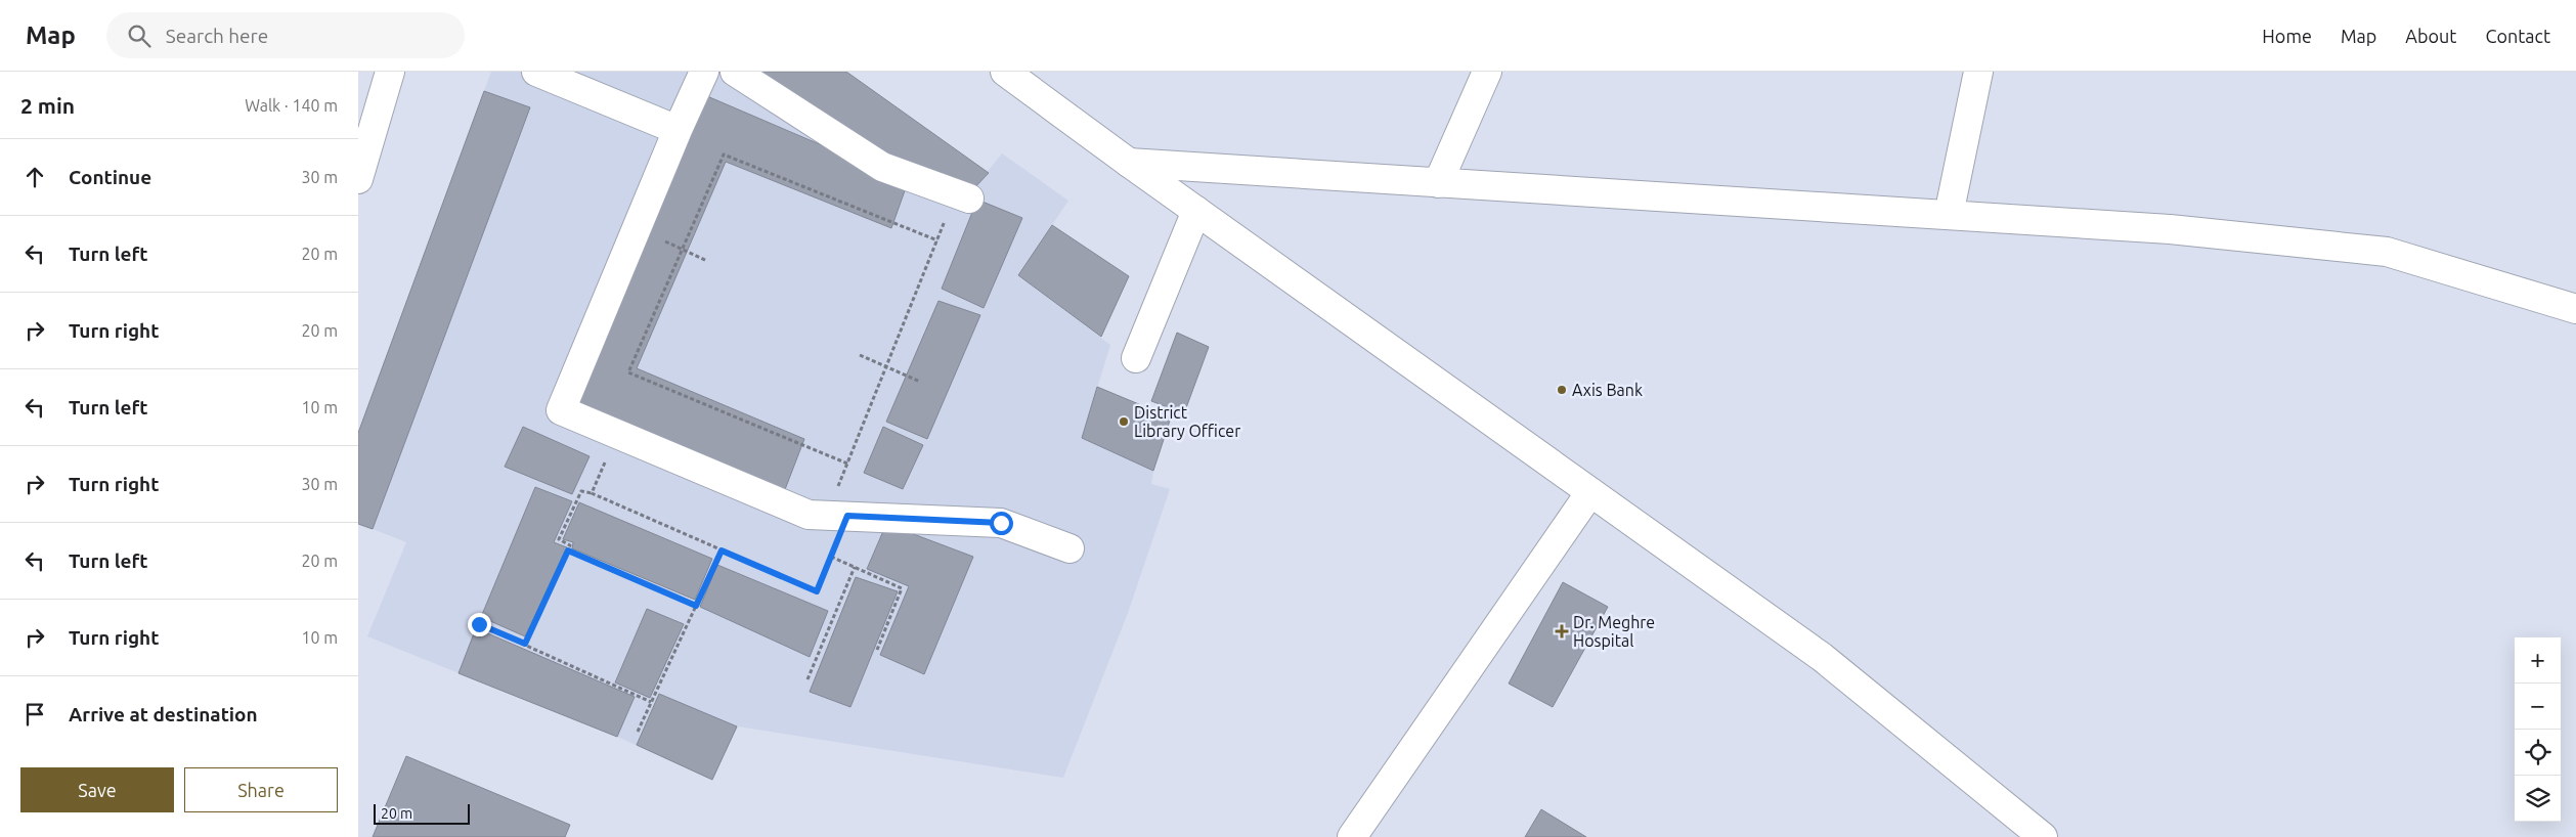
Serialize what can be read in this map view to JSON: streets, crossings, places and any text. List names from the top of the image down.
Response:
{
  "places": {
    "other": ["Axis Bank", "District Library Officer"],
    "health": ["Dr. Meghre Hospital"]
  },
  "scale_bar": "20 m",
  "page": {
    "header": "Map",
    "search": "Search here",
    "nav": [
      "Home",
      "Map",
      "About",
      "Contact"
    ],
    "heading": ["2 min", "Walk · 140 m"],
    "list": [
      ["Continue", "30 m"],
      ["Turn left", "20 m"],
      ["Turn right", "20 m"],
      ["Turn left", "10 m"],
      ["Turn right", "30 m"],
      ["Turn left", "20 m"],
      ["Turn right", "10 m"],
      "Arrive at destination"
    ],
    "map_buttons": ["+", "−"],
    "buttons": ["Save", "Share"],
    "scale": "20 m"
  }
}
